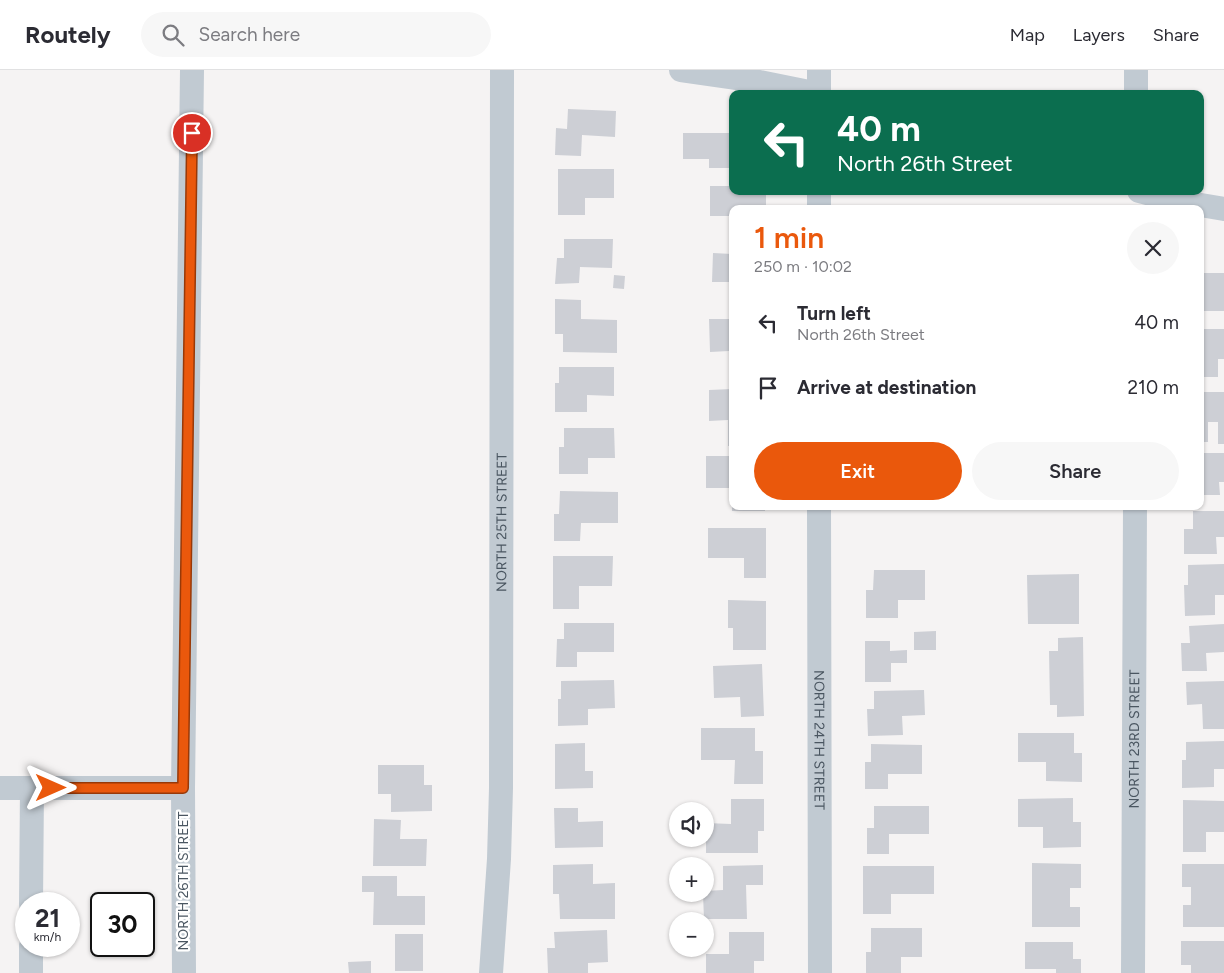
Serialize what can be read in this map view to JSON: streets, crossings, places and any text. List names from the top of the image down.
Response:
{
  "streets": {
    "street": [
      "NORTH 25TH STREET",
      "NORTH 24TH STREET",
      "NORTH 23RD STREET",
      "NORTH 26TH STREET"
    ]
  },
  "page": {
    "header": "Routely",
    "search": "Search here",
    "nav": ["Map", "Layers", "Share"],
    "turn": ["40 m", "North 26th Street"],
    "heading": ["1 min", "250 m · 10:02"],
    "list": [
      {
        "name": "Turn left",
        "note": "North 26th Street",
        "value": "40 m"
      },
      {
        "name": "Arrive at destination",
        "value": "210 m"
      }
    ],
    "buttons": ["Exit", "Share"],
    "map_buttons": ["+", "−"],
    "speed": "21 km/h",
    "limit": "30"
  }
}
